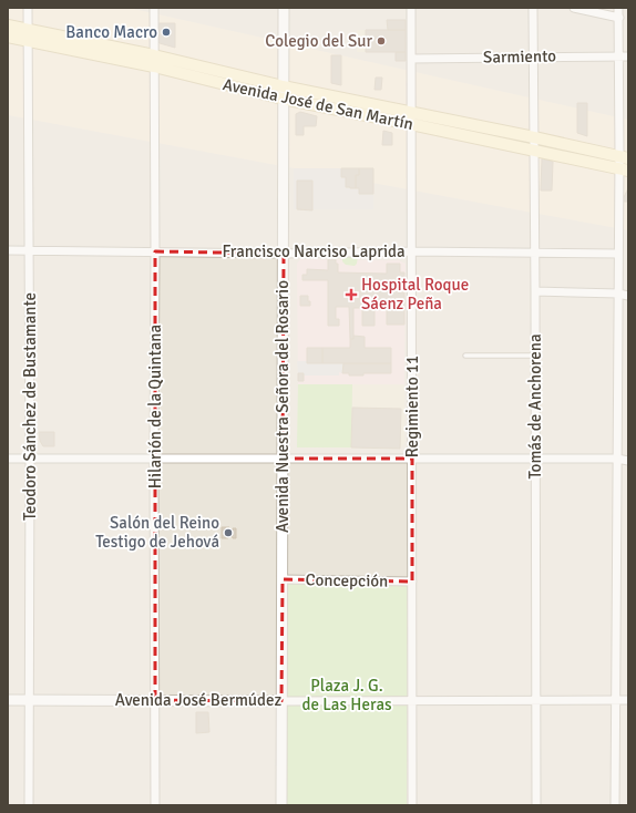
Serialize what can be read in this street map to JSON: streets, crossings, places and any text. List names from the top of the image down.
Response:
{
  "streets": {
    "main road": ["Avenida José de San Martín"],
    "street": [
      "Sarmiento",
      "Francisco Narciso Laprida",
      "Teodoro Sánchez de Bustamante",
      "Hilarión de la Quintana",
      "Avenida Nuestra Señora del Rosario",
      "Regimiento 11",
      "Tomás de Anchorena",
      "Concepción",
      "Avenida José Bermúdez"
    ]
  },
  "crossings": [
    ["Sarmiento", "Regimiento 11"],
    ["Sarmiento", "Tomás de Anchorena"],
    ["Avenida José de San Martín", "Teodoro Sánchez de Bustamante"],
    ["Avenida José de San Martín", "Hilarión de la Quintana"],
    ["Avenida José de San Martín", "Avenida Nuestra Señora del Rosario"],
    ["Avenida José de San Martín", "Regimiento 11"],
    ["Avenida José de San Martín", "Tomás de Anchorena"],
    ["Francisco Narciso Laprida", "Teodoro Sánchez de Bustamante"],
    ["Francisco Narciso Laprida", "Hilarión de la Quintana"],
    ["Francisco Narciso Laprida", "Avenida Nuestra Señora del Rosario"],
    ["Francisco Narciso Laprida", "Regimiento 11"],
    ["Francisco Narciso Laprida", "Tomás de Anchorena"],
    ["Teodoro Sánchez de Bustamante", "Avenida José Bermúdez"],
    ["Hilarión de la Quintana", "Avenida José Bermúdez"],
    ["Avenida Nuestra Señora del Rosario", "Concepción"],
    ["Avenida Nuestra Señora del Rosario", "Avenida José Bermúdez"],
    ["Regimiento 11", "Concepción"],
    ["Regimiento 11", "Avenida José Bermúdez"],
    ["Tomás de Anchorena", "Avenida José Bermúdez"]
  ],
  "parks": ["Plaza J. G. de Las Heras"],
  "places": {
    "other": ["Banco Macro", "Colegio del Sur", "Salón del Reino Testigo de Jehová"],
    "health": ["Hospital Roque Sáenz Peña"]
  }
}
